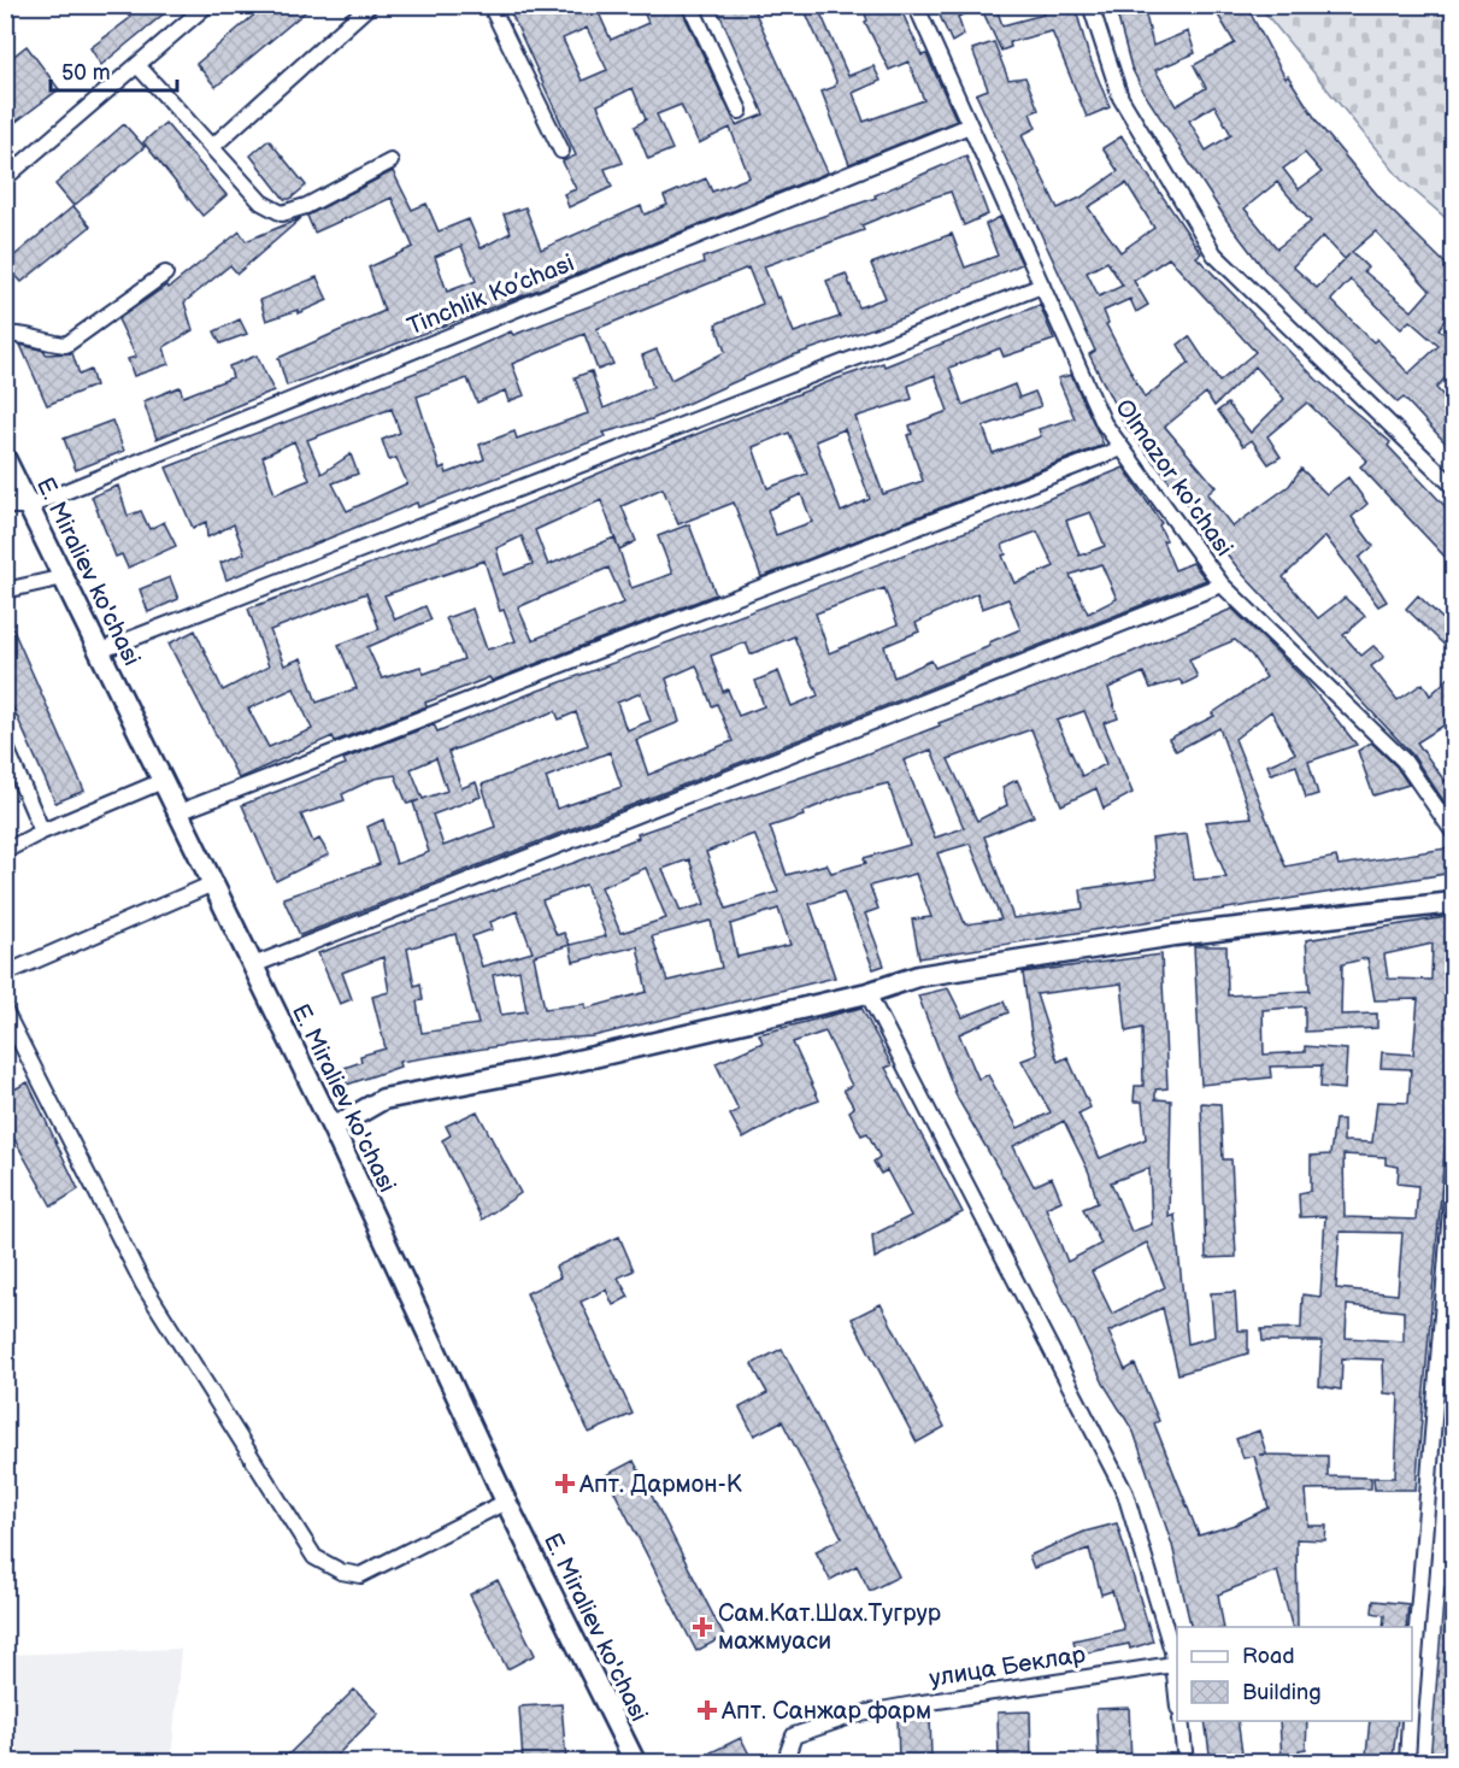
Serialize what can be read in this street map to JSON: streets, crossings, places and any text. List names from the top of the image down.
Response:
{
  "streets": {
    "street": [
      "Tinchlik Ko’chasi",
      "Olmazor ko'chasi",
      "E. Miraliev ko'chasi",
      "улица Беклар"
    ]
  },
  "crossings": [
    ["Tinchlik Ko’chasi", "Olmazor ko'chasi"],
    ["Tinchlik Ko’chasi", "E. Miraliev ko'chasi"]
  ],
  "places": {
    "health": ["Апт. Дармон-К", "Сам.Кат.Шах.Тугрур мажмуаси", "Апт. Санжар фарм"]
  },
  "legend": ["Road", "Building"],
  "scale_bar": "50 m"
}
